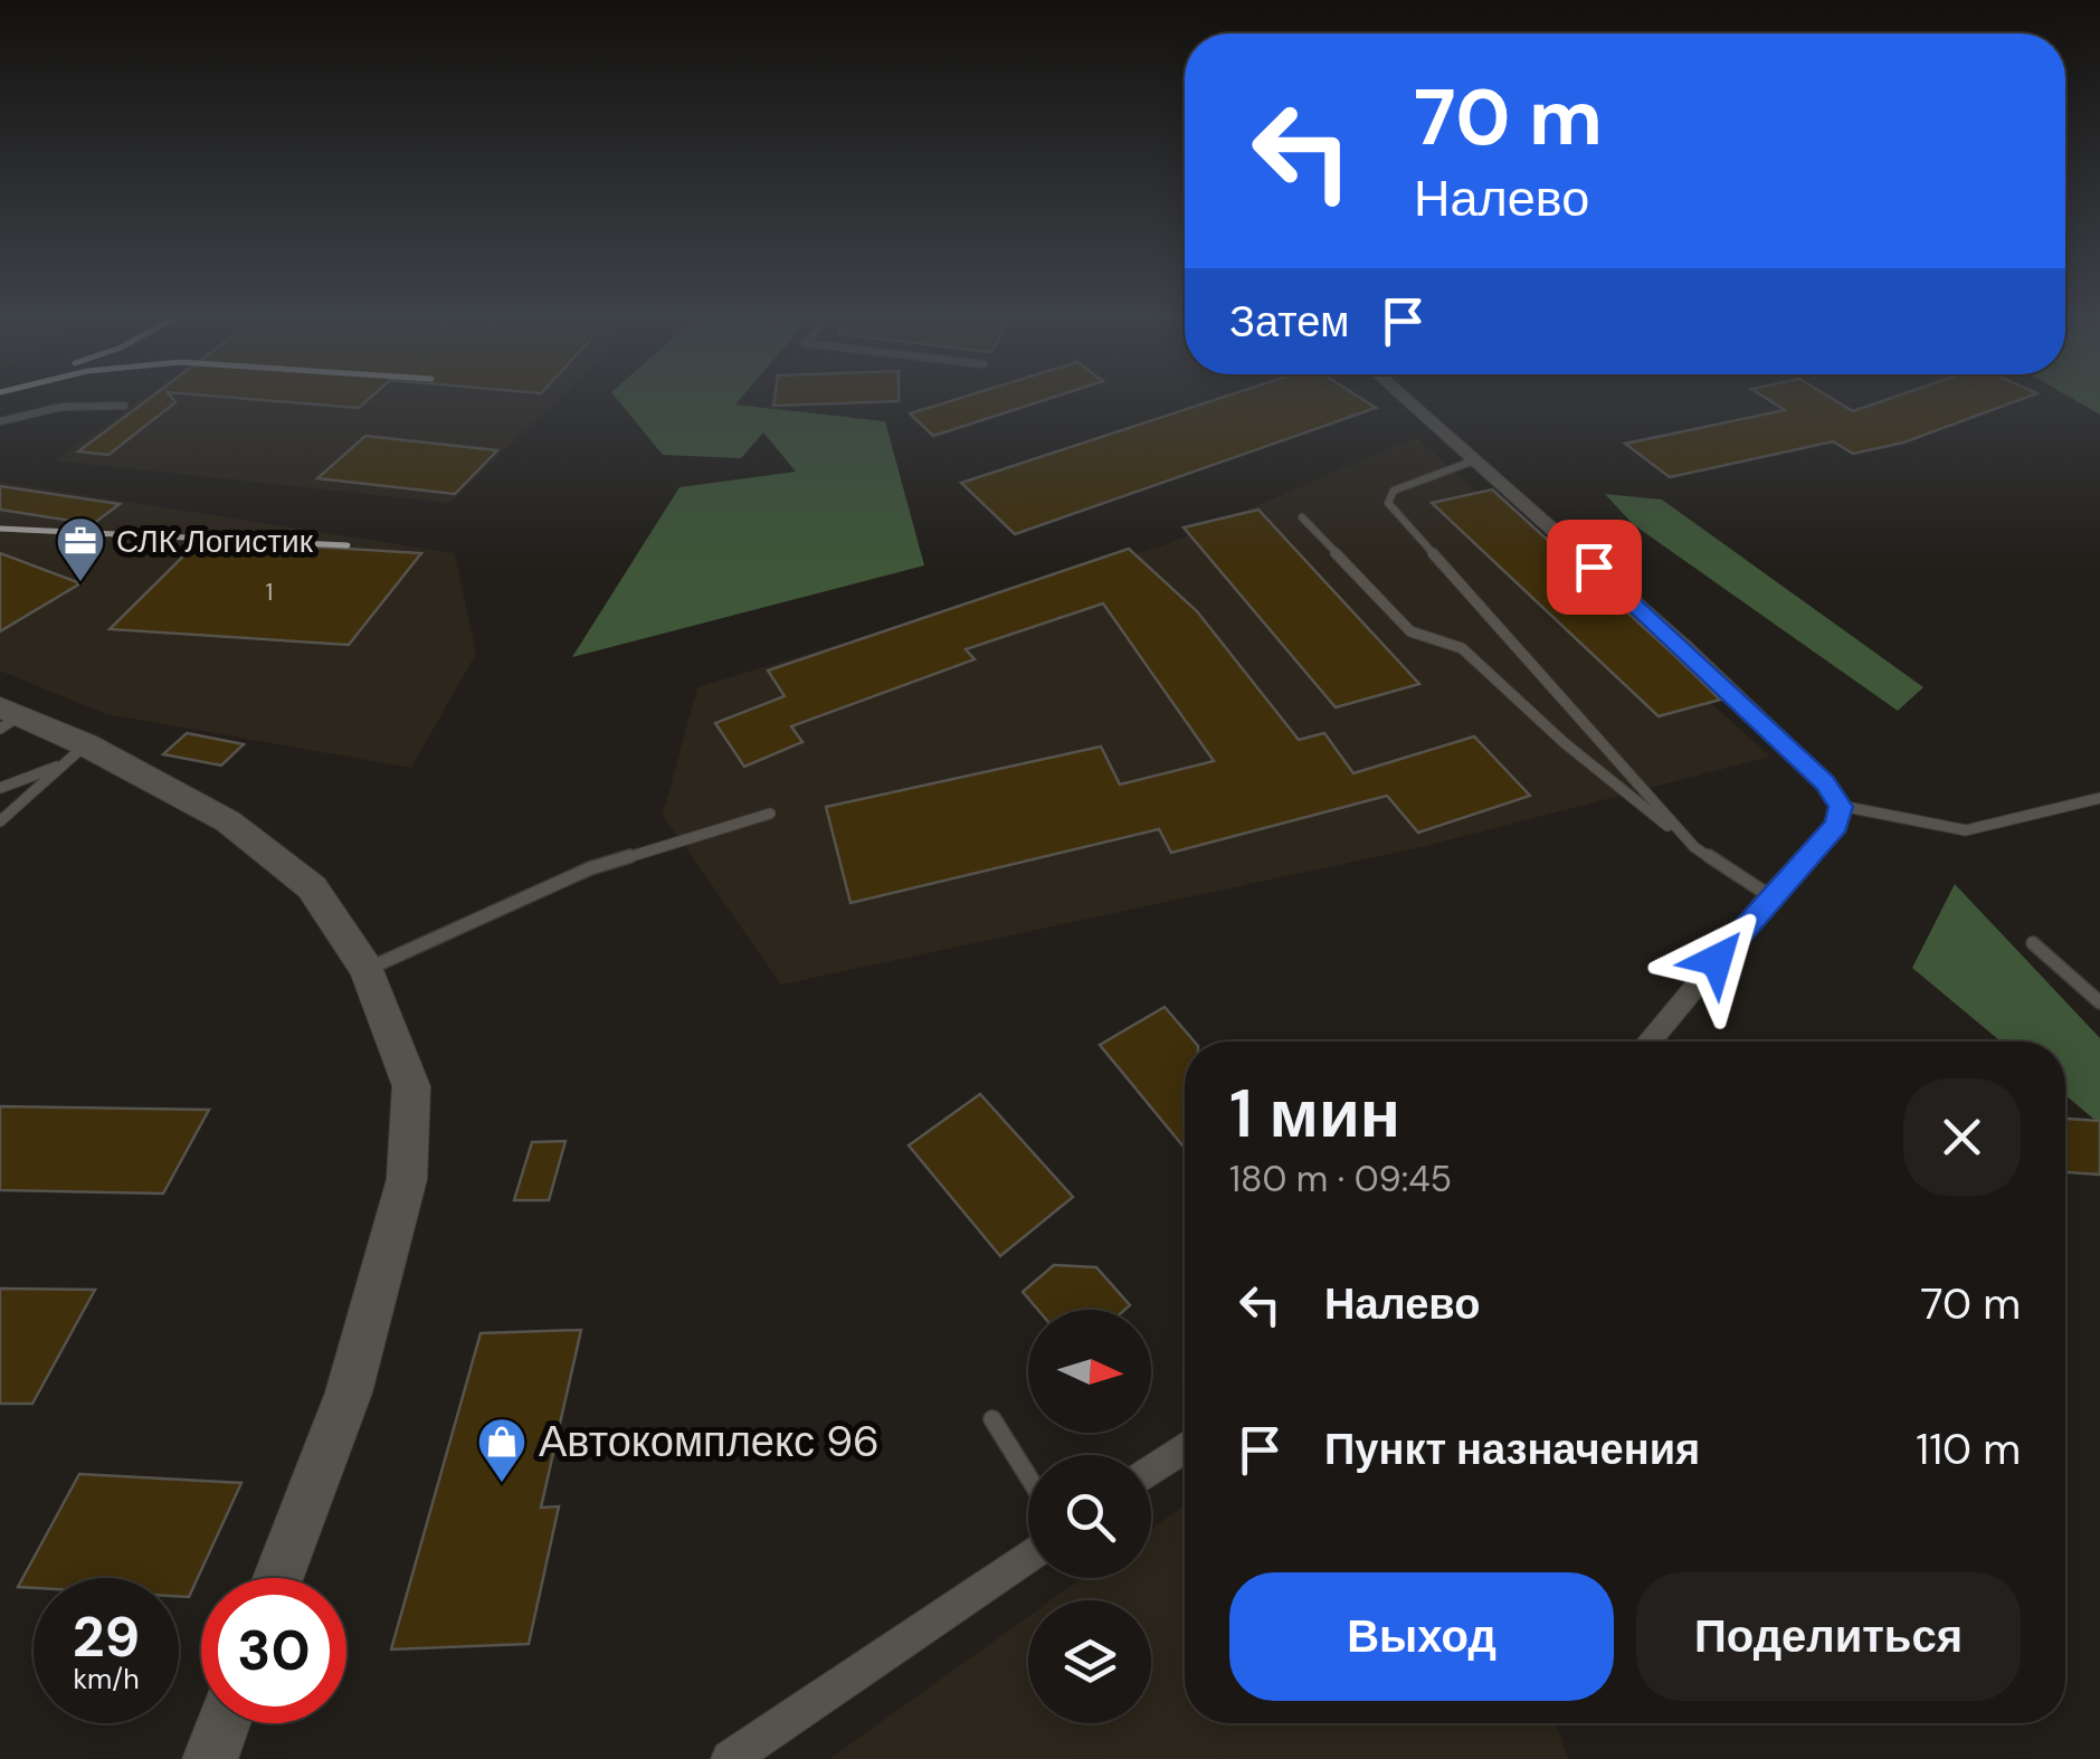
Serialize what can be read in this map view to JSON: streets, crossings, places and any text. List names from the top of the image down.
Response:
{
  "places": {
    "office": ["СЛК Логистик"],
    "shop": ["Автокомплекс 96"]
  },
  "house_numbers": ["1"],
  "north": "right",
  "page": {
    "turn": ["70 m", "Налево"],
    "then": "Затем",
    "heading": ["1 мин", "180 m · 09:45"],
    "list": [
      {
        "name": "Налево",
        "value": "70 m"
      },
      {
        "name": "Пункт назначения",
        "value": "110 m"
      }
    ],
    "buttons": ["Выход", "Поделиться"],
    "speed": "29 km/h",
    "limit": "30"
  }
}
